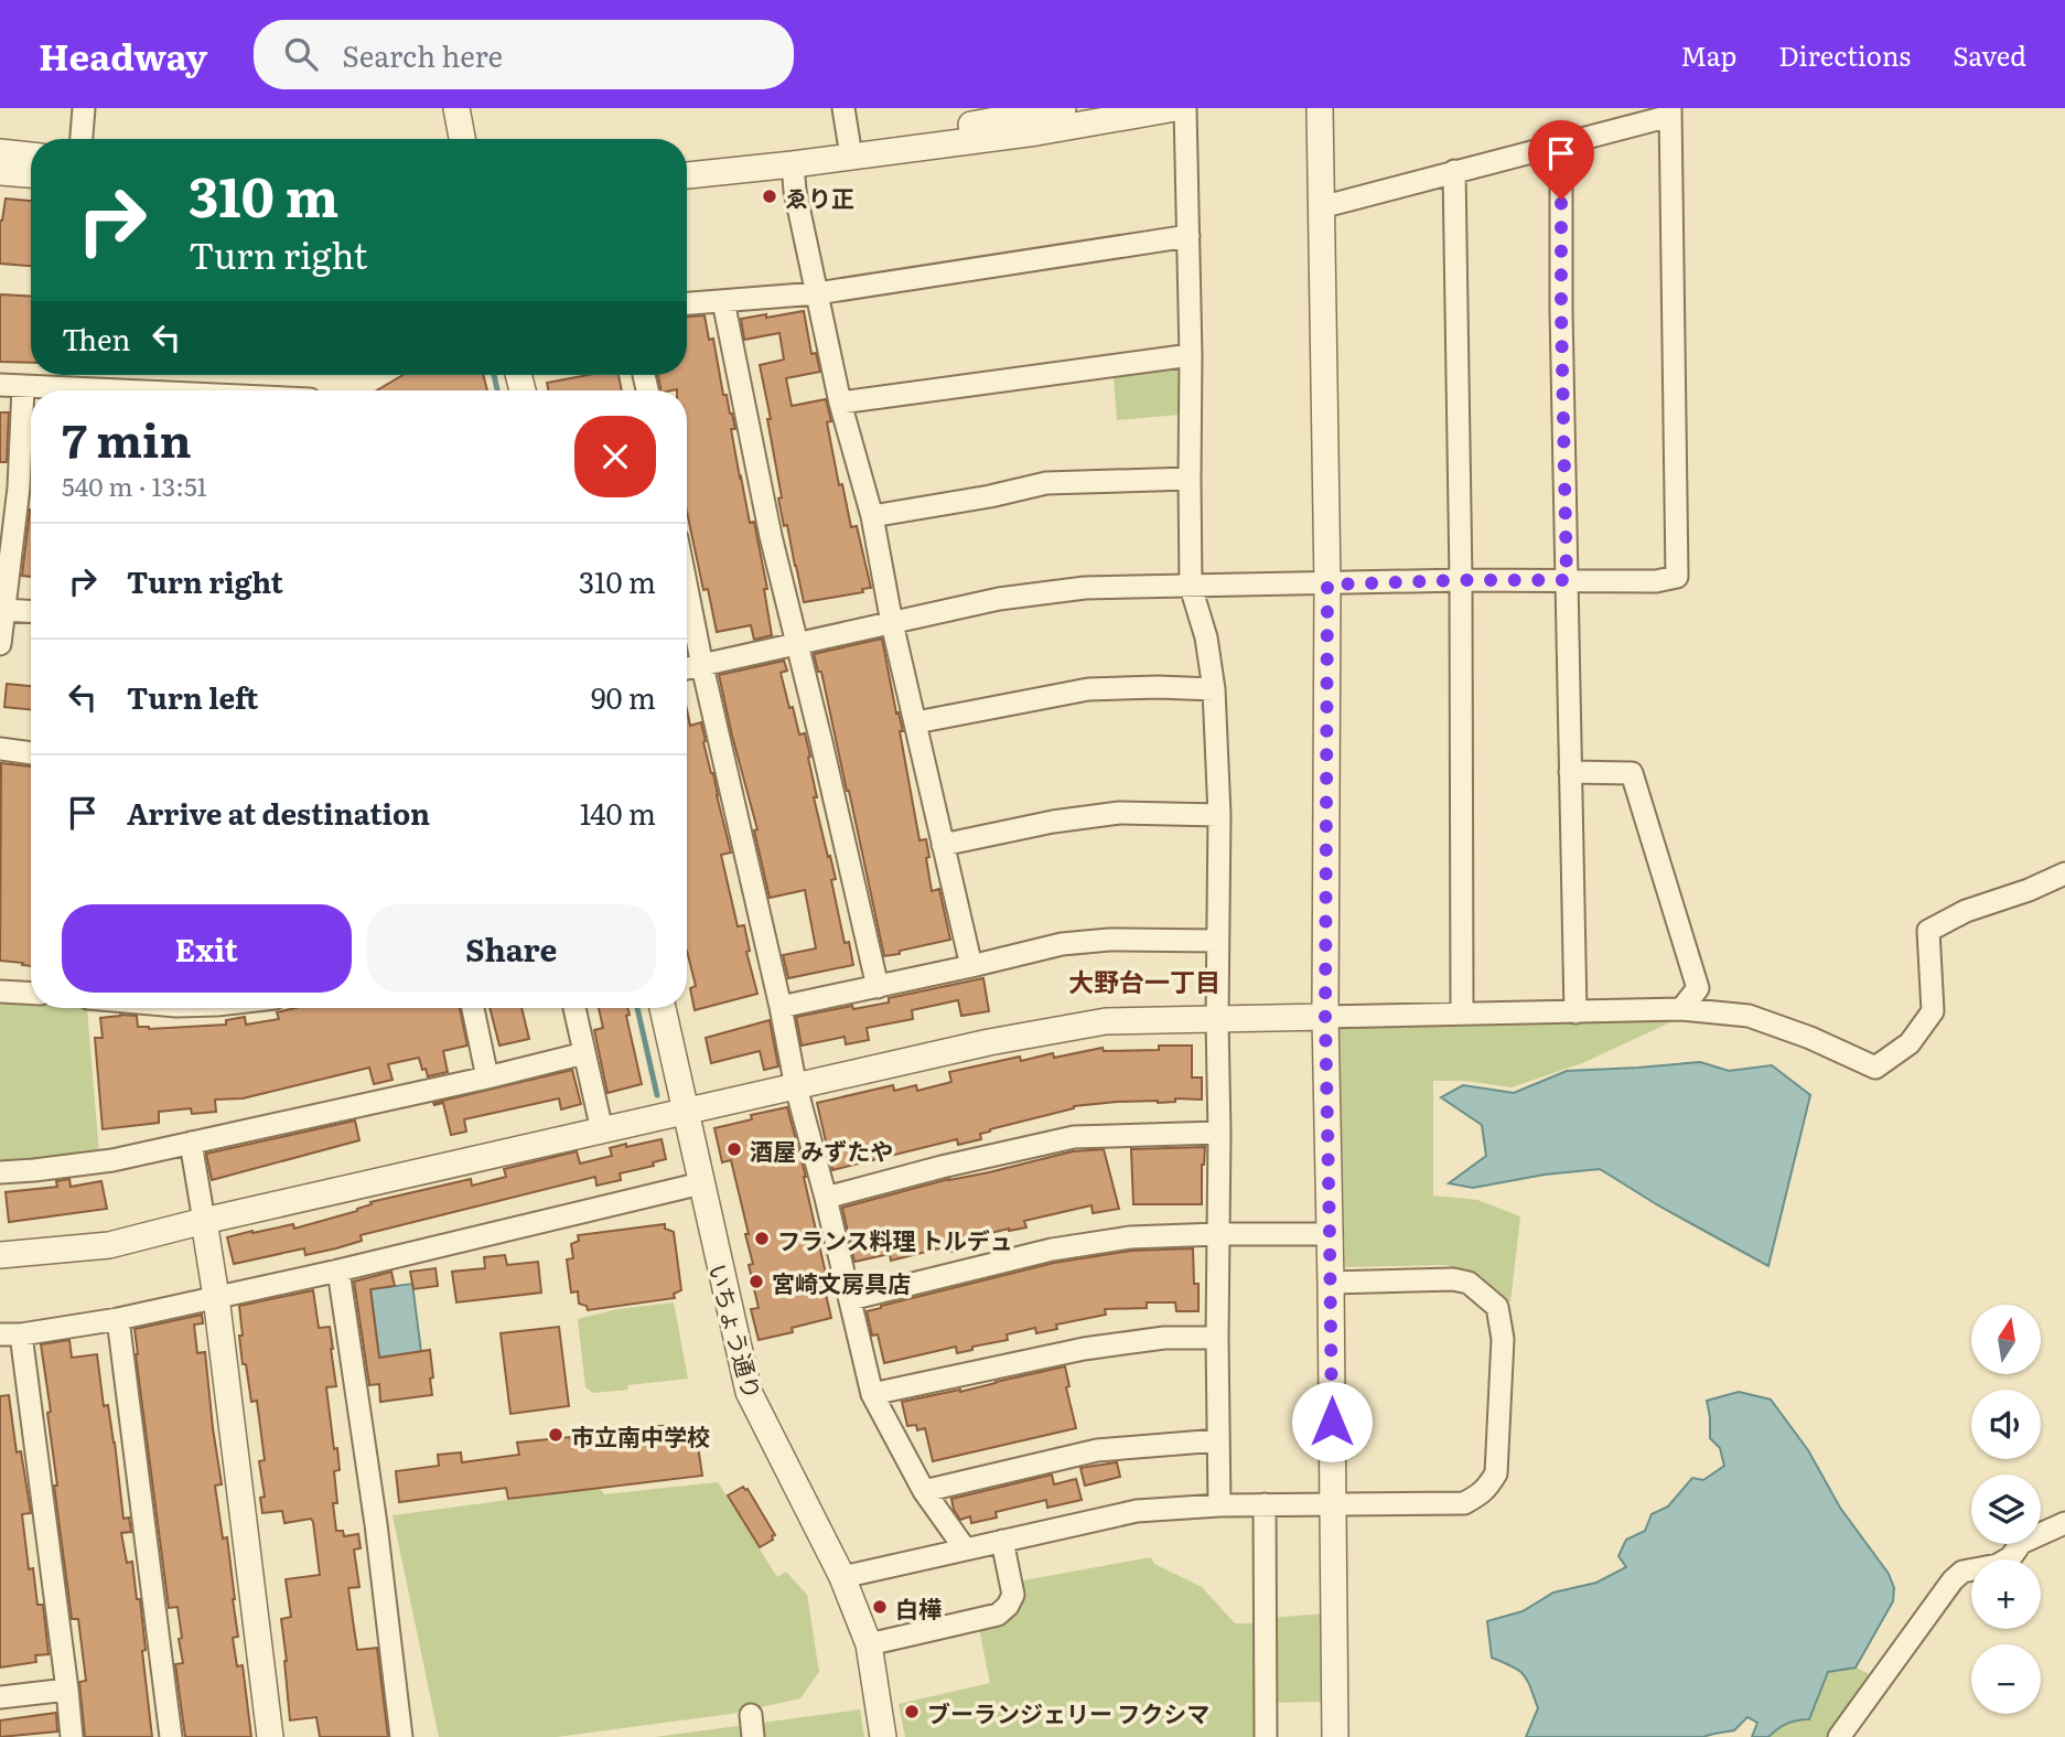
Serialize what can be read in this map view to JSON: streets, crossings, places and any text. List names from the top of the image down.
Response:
{
  "streets": {
    "street": ["いちょう通り"]
  },
  "districts": ["大野台一丁目"],
  "places": [
    "ゑり正",
    "酒屋 みずたや",
    "フランス料理 トルデュ",
    "宮崎文房具店",
    "市立南中学校",
    "白樺",
    "ブーランジェリー フクシマ"
  ],
  "north": "top",
  "page": {
    "header": "Headway",
    "search": "Search here",
    "nav": ["Map", "Directions", "Saved"],
    "turn": ["310 m", "Turn right"],
    "then": "Then",
    "heading": ["7 min", "540 m · 13:51"],
    "list": [
      {
        "name": "Turn right",
        "value": "310 m"
      },
      {
        "name": "Turn left",
        "value": "90 m"
      },
      {
        "name": "Arrive at destination",
        "value": "140 m"
      }
    ],
    "buttons": ["Exit", "Share"],
    "map_buttons": ["+", "−"]
  }
}
